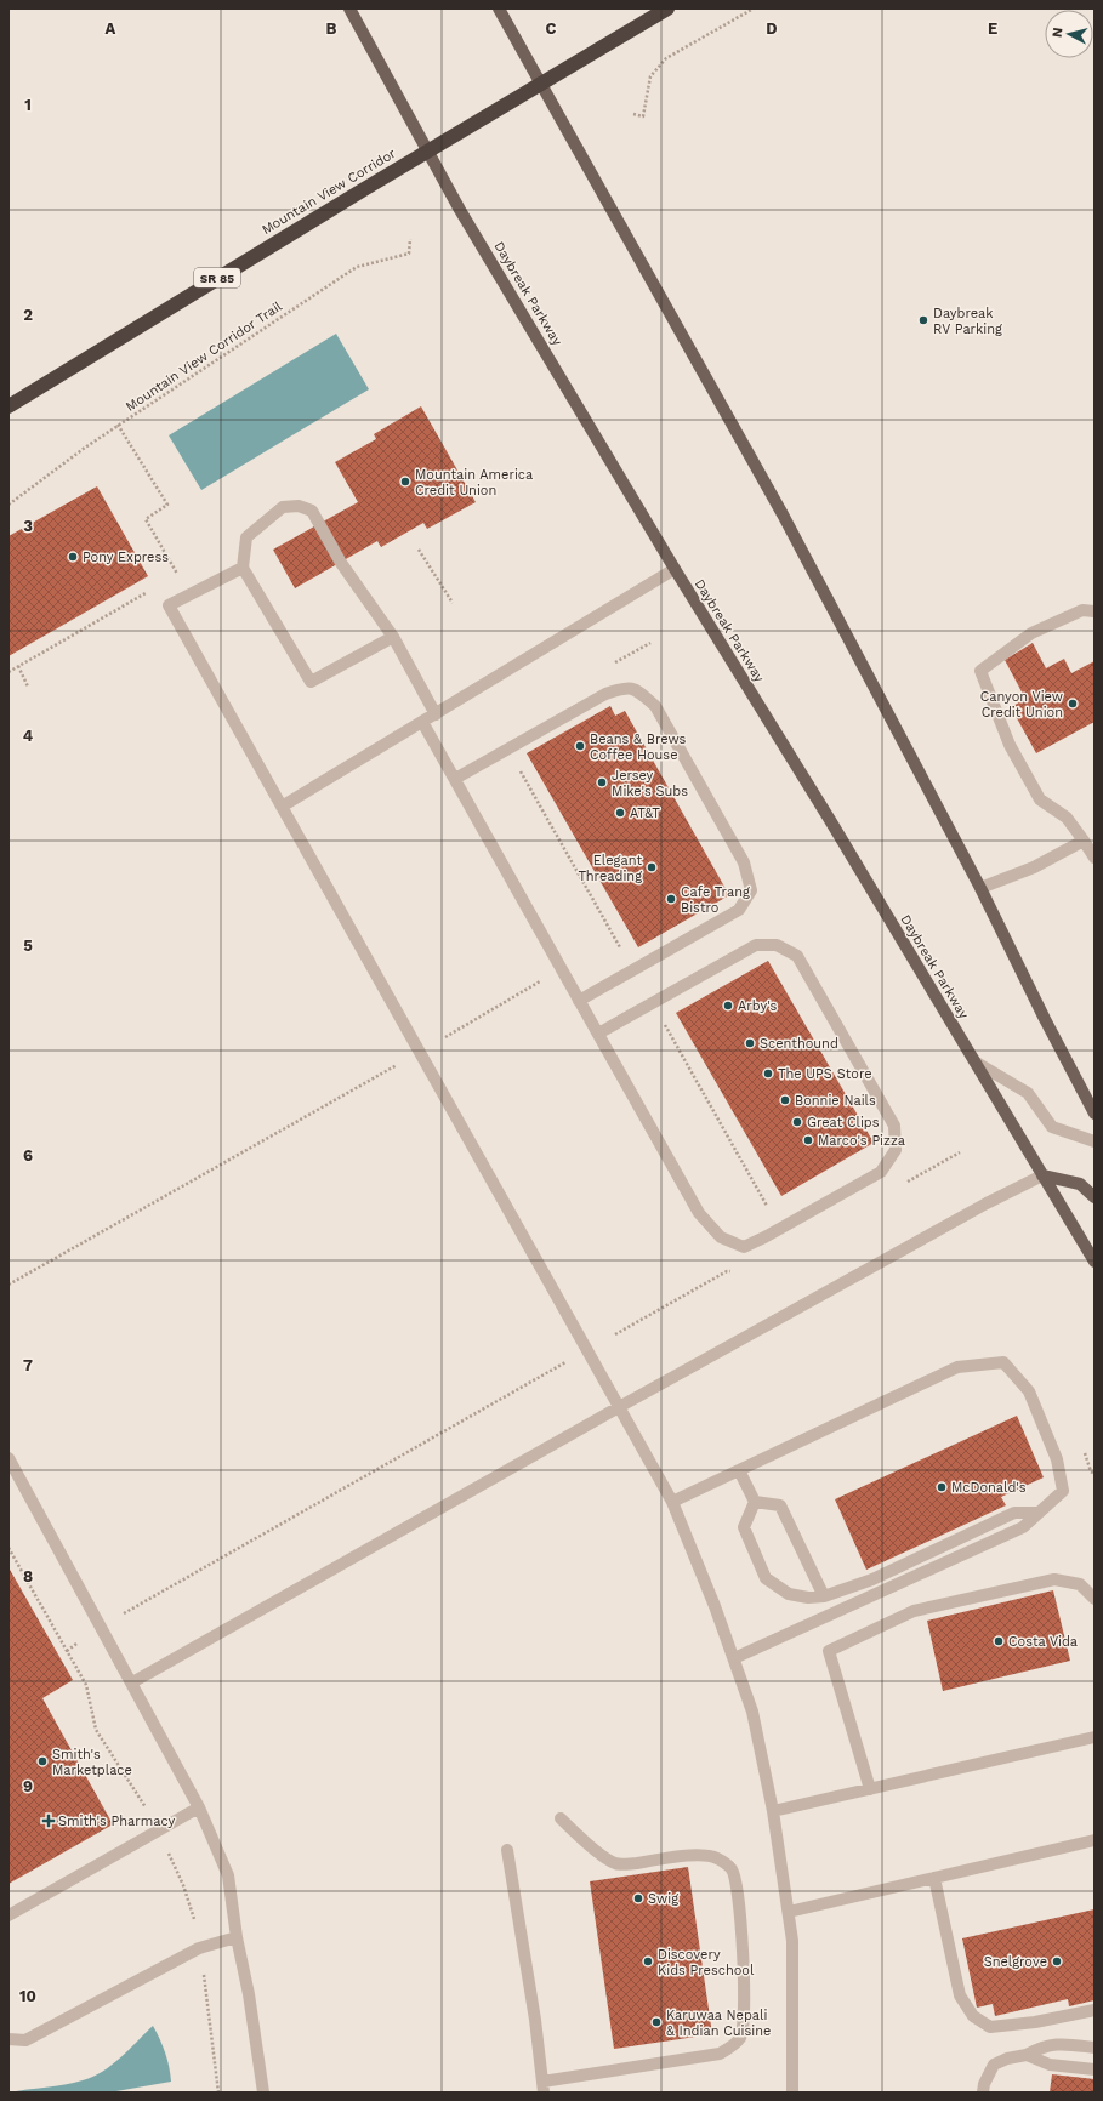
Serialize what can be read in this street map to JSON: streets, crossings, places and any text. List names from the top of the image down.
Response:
{
  "streets": {
    "highway": ["Mountain View Corridor", "SR 85"],
    "main road": ["Daybreak Parkway"],
    "path": ["Mountain View Corridor Trail"]
  },
  "crossings": [
    ["Mountain View Corridor", "Daybreak Parkway"]
  ],
  "places": {
    "other": [
      "Daybreak RV Parking",
      "Mountain America Credit Union",
      "Pony Express",
      "Canyon View Credit Union",
      "Beans & Brews Coffee House",
      "Jersey Mike's Subs",
      "AT&T",
      "Elegant Threading",
      "Cafe Trang Bistro",
      "Arby's",
      "Scenthound",
      "The UPS Store",
      "Bonnie Nails",
      "Great Clips",
      "Marco's Pizza",
      "McDonald's",
      "Costa Vida",
      "Smith's Marketplace",
      "Swig",
      "Discovery Kids Preschool",
      "Snelgrove",
      "Karuwaa Nepali & Indian Cuisine"
    ],
    "health": ["Smith's Pharmacy"]
  },
  "north": "left",
  "grid": {
    "columns": [
      "A",
      "B",
      "C",
      "D",
      "E"
    ],
    "rows": [
      "1",
      "2",
      "3",
      "4",
      "5",
      "6",
      "7",
      "8",
      "9",
      "10"
    ]
  }
}
